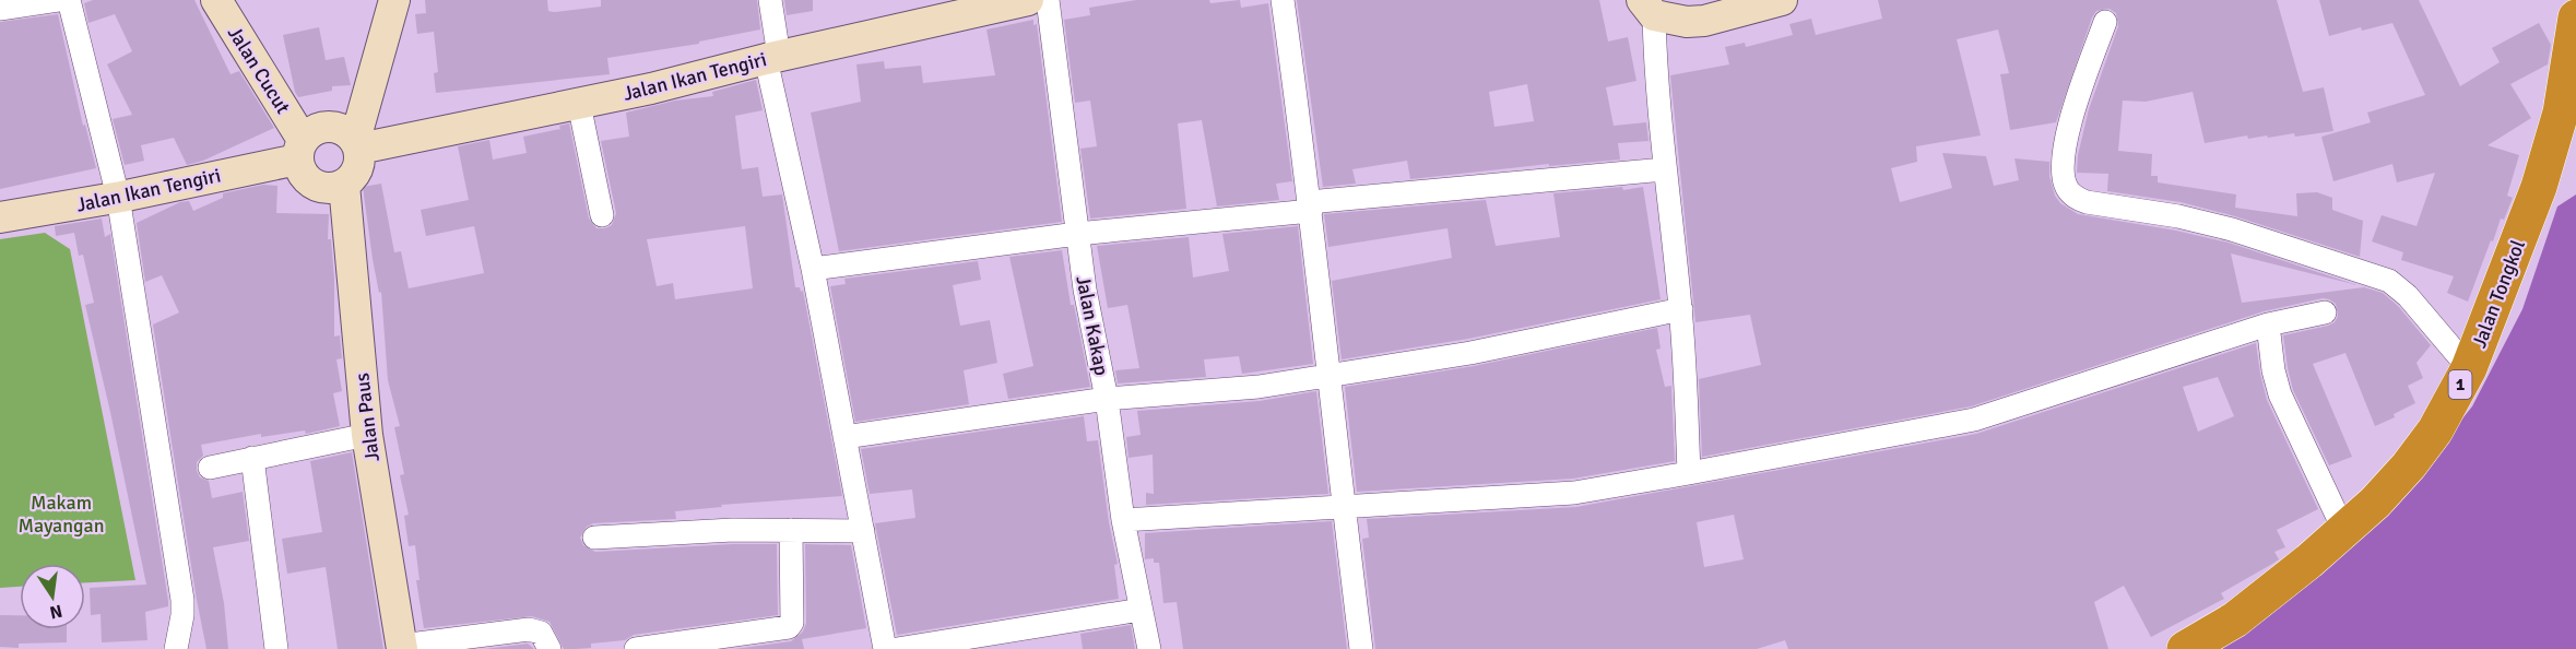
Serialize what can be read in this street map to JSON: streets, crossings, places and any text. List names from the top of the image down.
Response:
{
  "streets": {
    "highway": ["Jalan Tongkol", "1"],
    "main road": ["Jalan Cucut", "Jalan Ikan Tengiri", "Jalan Paus"],
    "street": ["Jalan Kakap"]
  },
  "crossings": [
    ["Jalan Cucut", "Jalan Ikan Tengiri"],
    ["Jalan Cucut", "Jalan Paus"],
    ["Jalan Ikan Tengiri", "Jalan Paus"]
  ],
  "parks": ["Makam Mayangan"],
  "north": "bottom"
}
